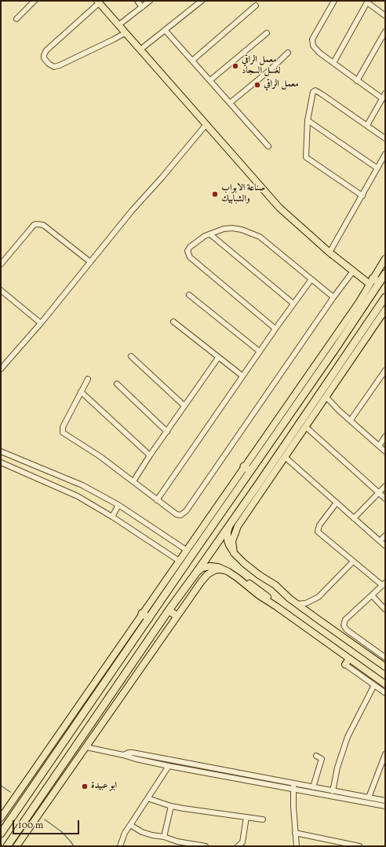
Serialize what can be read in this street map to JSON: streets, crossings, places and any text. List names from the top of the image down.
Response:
{
  "places": [
    "معمل الراقي لغسل السجاد",
    "معمل الراقي",
    "صناعة الابواب والشبابيك",
    "ابو عبيدة"
  ],
  "scale_bar": "100 m"
}
